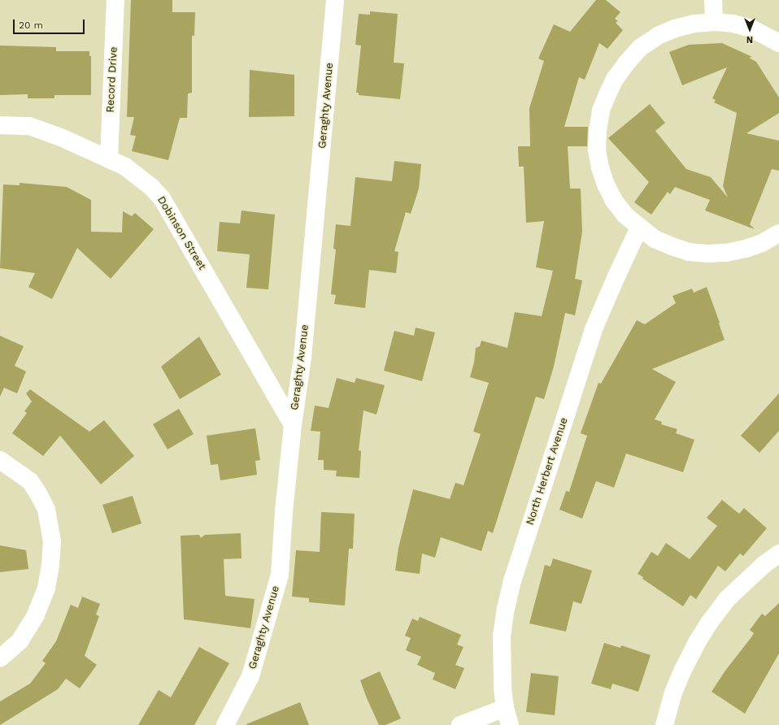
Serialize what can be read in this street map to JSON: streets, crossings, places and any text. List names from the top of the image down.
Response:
{
  "streets": {
    "street": [
      "Record Drive",
      "Geraghty Avenue",
      "Dobinson Street",
      "North Herbert Avenue"
    ]
  },
  "crossings": [
    ["Record Drive", "Dobinson Street"],
    ["Geraghty Avenue", "Dobinson Street"]
  ],
  "scale_bar": "20 m",
  "north": "bottom"
}
